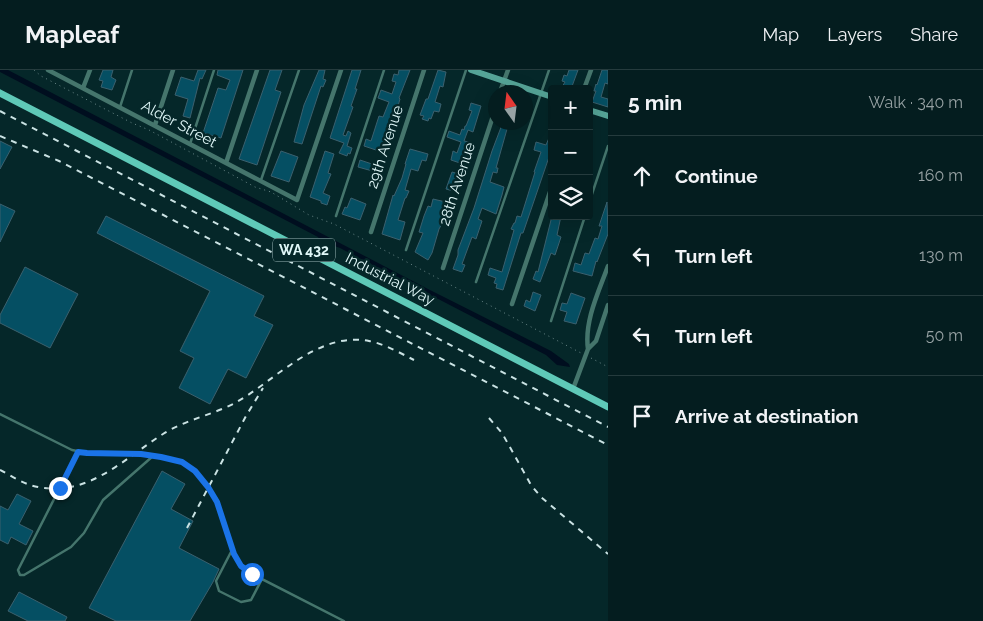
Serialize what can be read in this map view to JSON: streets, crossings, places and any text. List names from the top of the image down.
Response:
{
  "streets": {
    "main road": ["WA 432", "Industrial Way"],
    "street": ["Alder Street", "29th Avenue", "28th Avenue"]
  },
  "north": "top",
  "page": {
    "header": "Mapleaf",
    "nav": ["Map", "Layers", "Share"],
    "heading": ["5 min", "Walk · 340 m"],
    "map_buttons": ["+", "−"],
    "list": [
      ["Continue", "160 m"],
      ["Turn left", "130 m"],
      ["Turn left", "50 m"],
      "Arrive at destination"
    ]
  }
}
